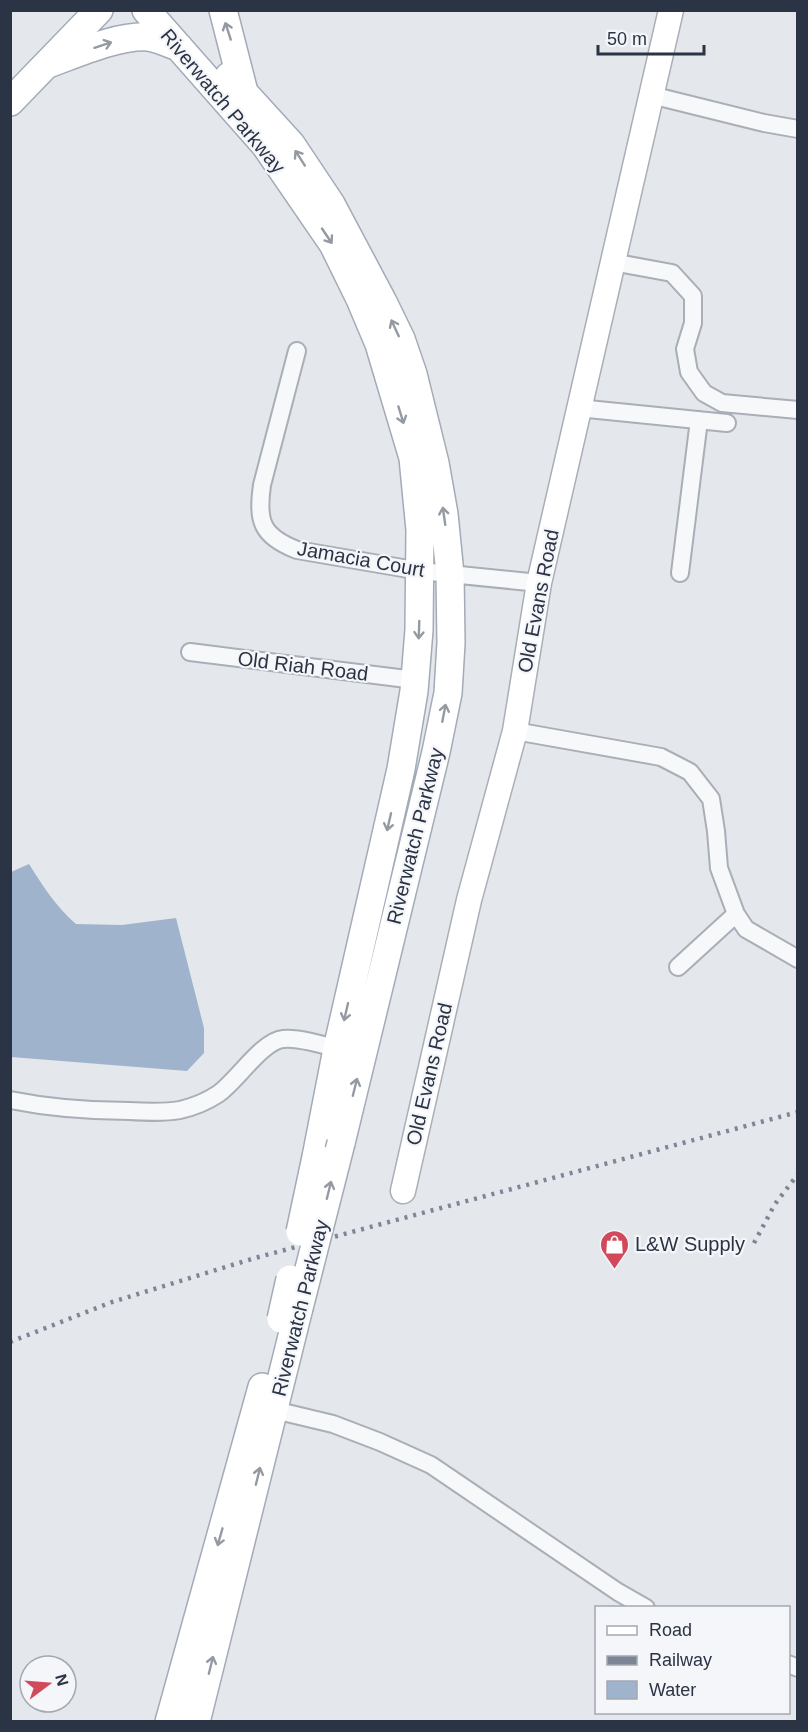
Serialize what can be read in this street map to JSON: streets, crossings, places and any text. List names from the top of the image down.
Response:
{
  "streets": {
    "main road": ["Riverwatch Parkway"],
    "street": ["Jamacia Court", "Old Evans Road", "Old Riah Road"]
  },
  "crossings": [
    ["Riverwatch Parkway", "Jamacia Court"],
    ["Riverwatch Parkway", "Old Riah Road"],
    ["Jamacia Court", "Old Evans Road"]
  ],
  "places": {
    "shop": ["L&W Supply"]
  },
  "legend": ["Road", "Railway", "Water"],
  "scale_bar": "50 m",
  "north": "right"
}
